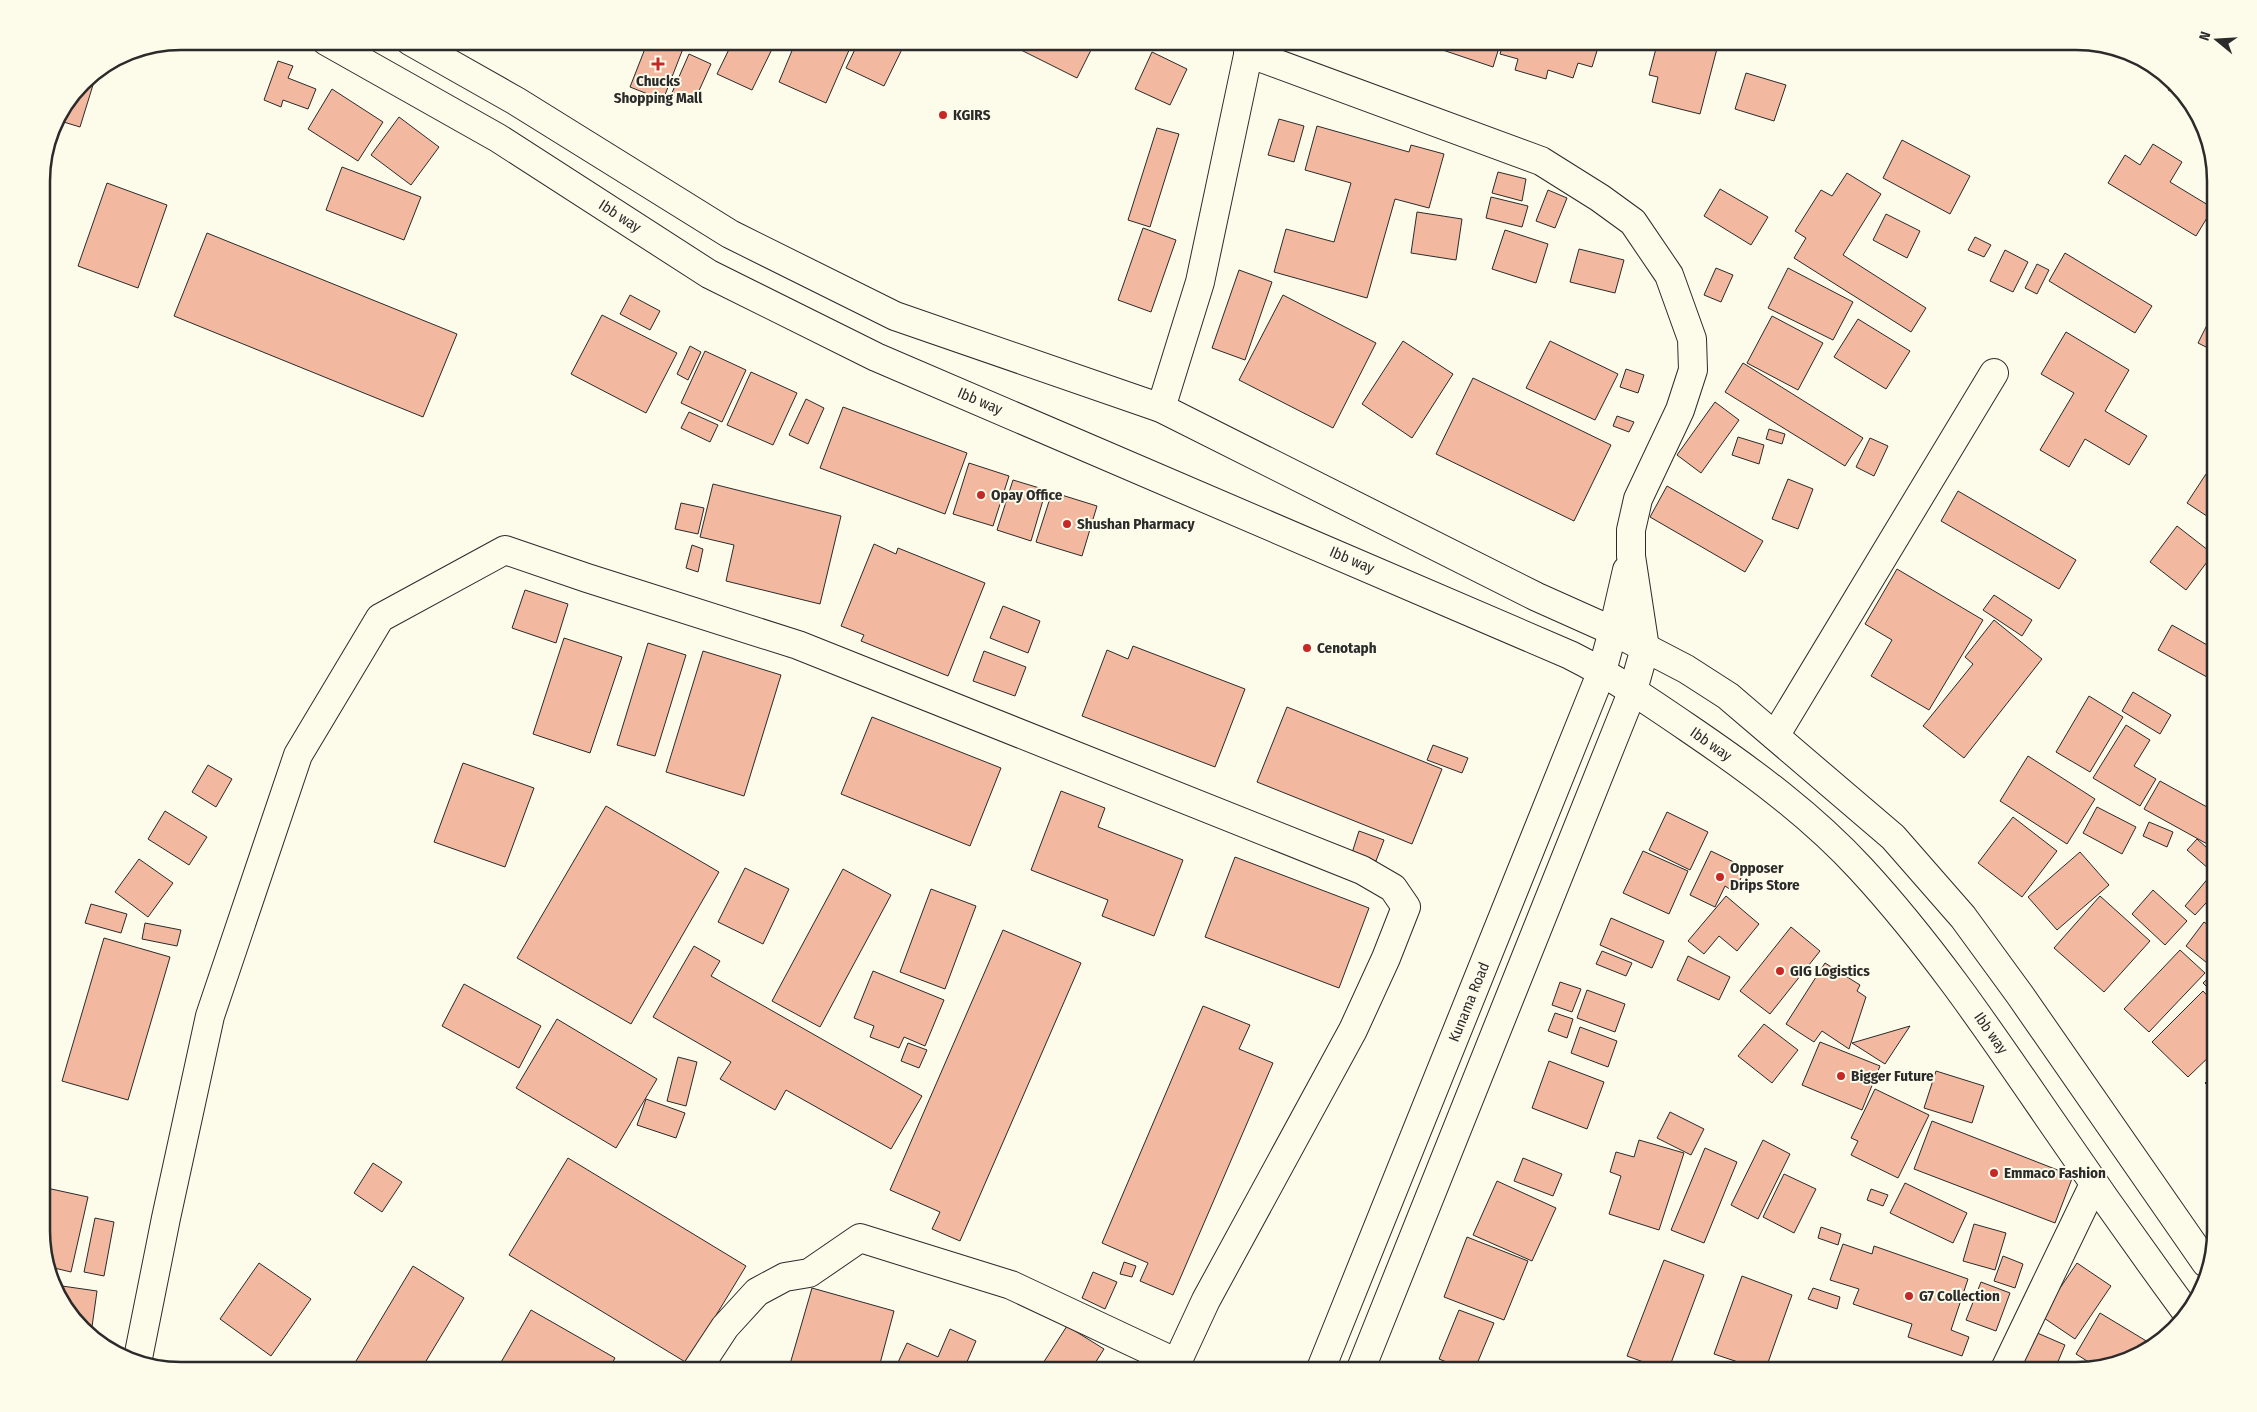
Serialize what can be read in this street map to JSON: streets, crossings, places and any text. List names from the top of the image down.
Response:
{
  "streets": {
    "main road": ["Ibb way", "Kunama Road"]
  },
  "crossings": [
    ["Ibb way", "Kunama Road"]
  ],
  "places": {
    "health": ["Chucks Shopping Mall"],
    "other": [
      "KGIRS",
      "Opay Office",
      "Shushan Pharmacy",
      "Cenotaph",
      "Opposer Drips Store",
      "GIG Logistics",
      "Bigger Future",
      "Emmaco Fashion",
      "G7 Collection"
    ]
  },
  "north": "left"
}
